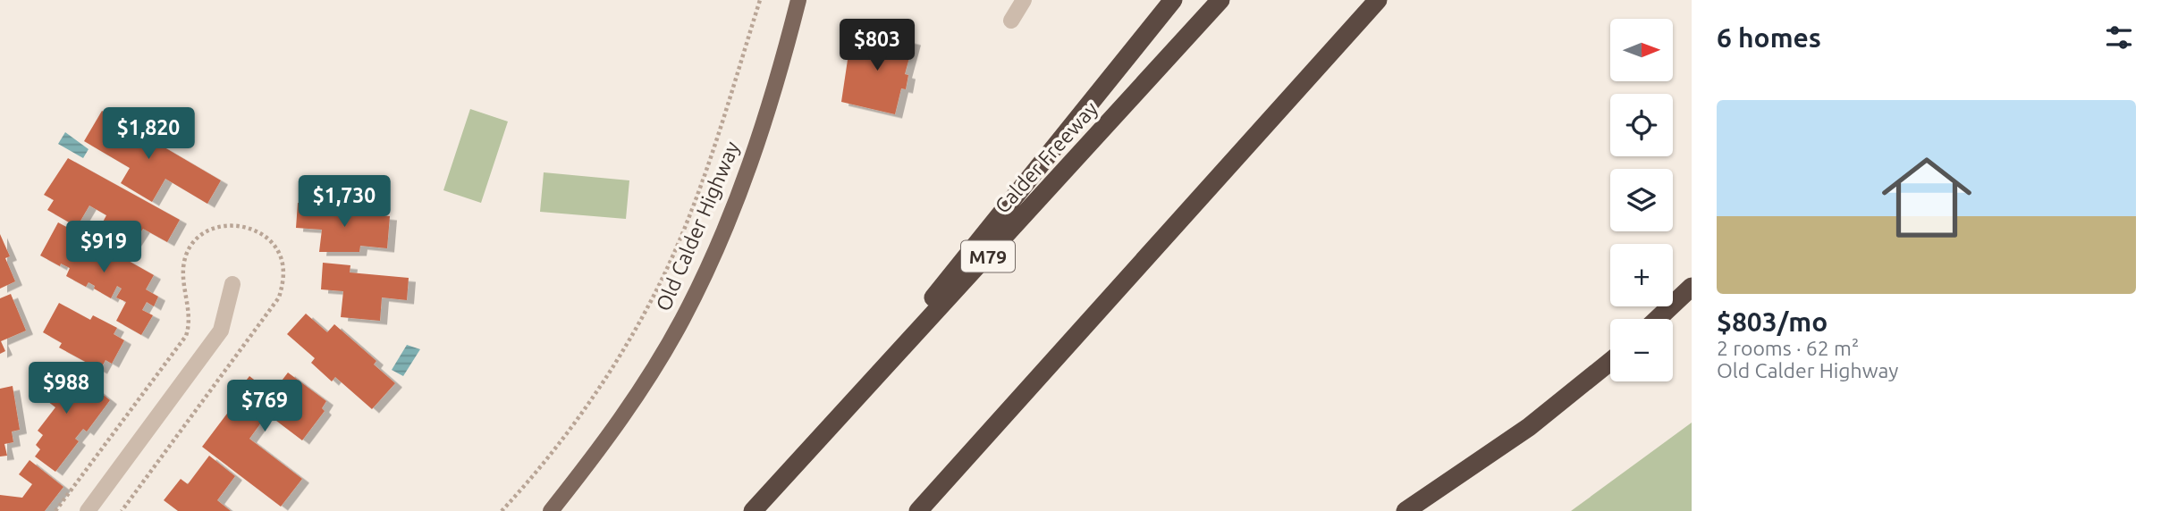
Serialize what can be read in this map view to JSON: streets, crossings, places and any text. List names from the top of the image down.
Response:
{
  "streets": {
    "highway": ["Calder Freeway", "M79"],
    "main road": ["Old Calder Highway"]
  },
  "north": "right",
  "page": {
    "heading": "6 homes",
    "map_buttons": ["+", "−"],
    "price": [
      "$803",
      "$1,820",
      "$1,730",
      "$919",
      "$988",
      "$769"
    ],
    "list": [
      {
        "name": "$803/mo",
        "note": "2 rooms · 62 m² · Old Calder Highway"
      }
    ]
  }
}
